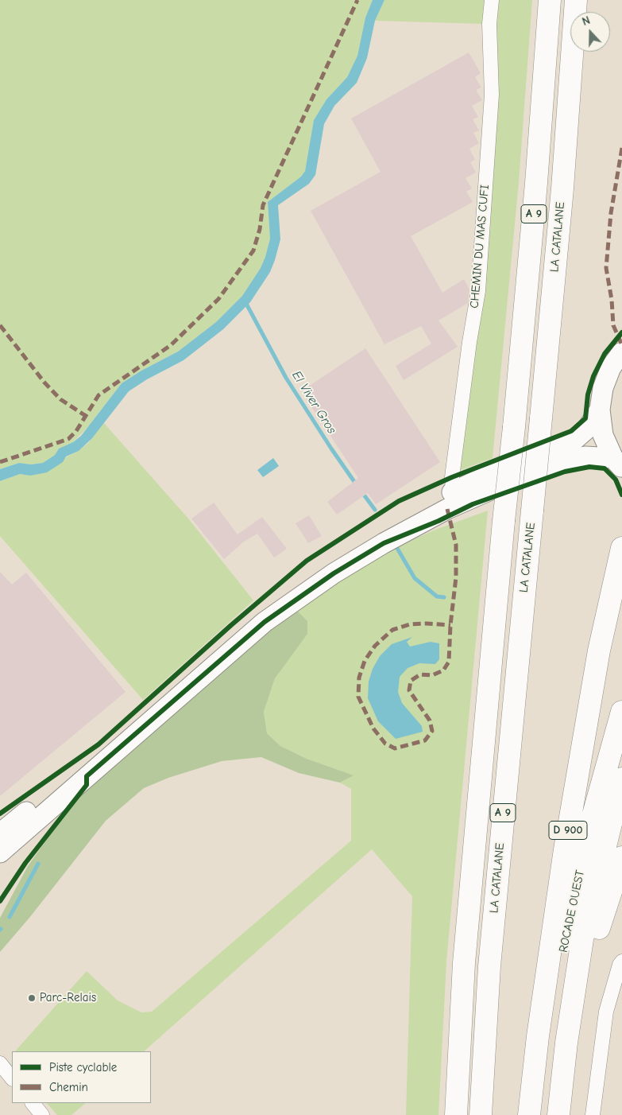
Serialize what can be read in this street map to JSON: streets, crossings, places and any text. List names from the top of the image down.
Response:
{
  "streets": {
    "highway": [
      "A 9",
      "LA CATALANE",
      "D 900",
      "ROCADE OUEST"
    ],
    "street": ["CHEMIN DU MAS CUFI"]
  },
  "water": ["El Viver Gros"],
  "places": ["Parc-Relais"],
  "legend": ["Piste cyclable", "Chemin"],
  "north": "top"
}
